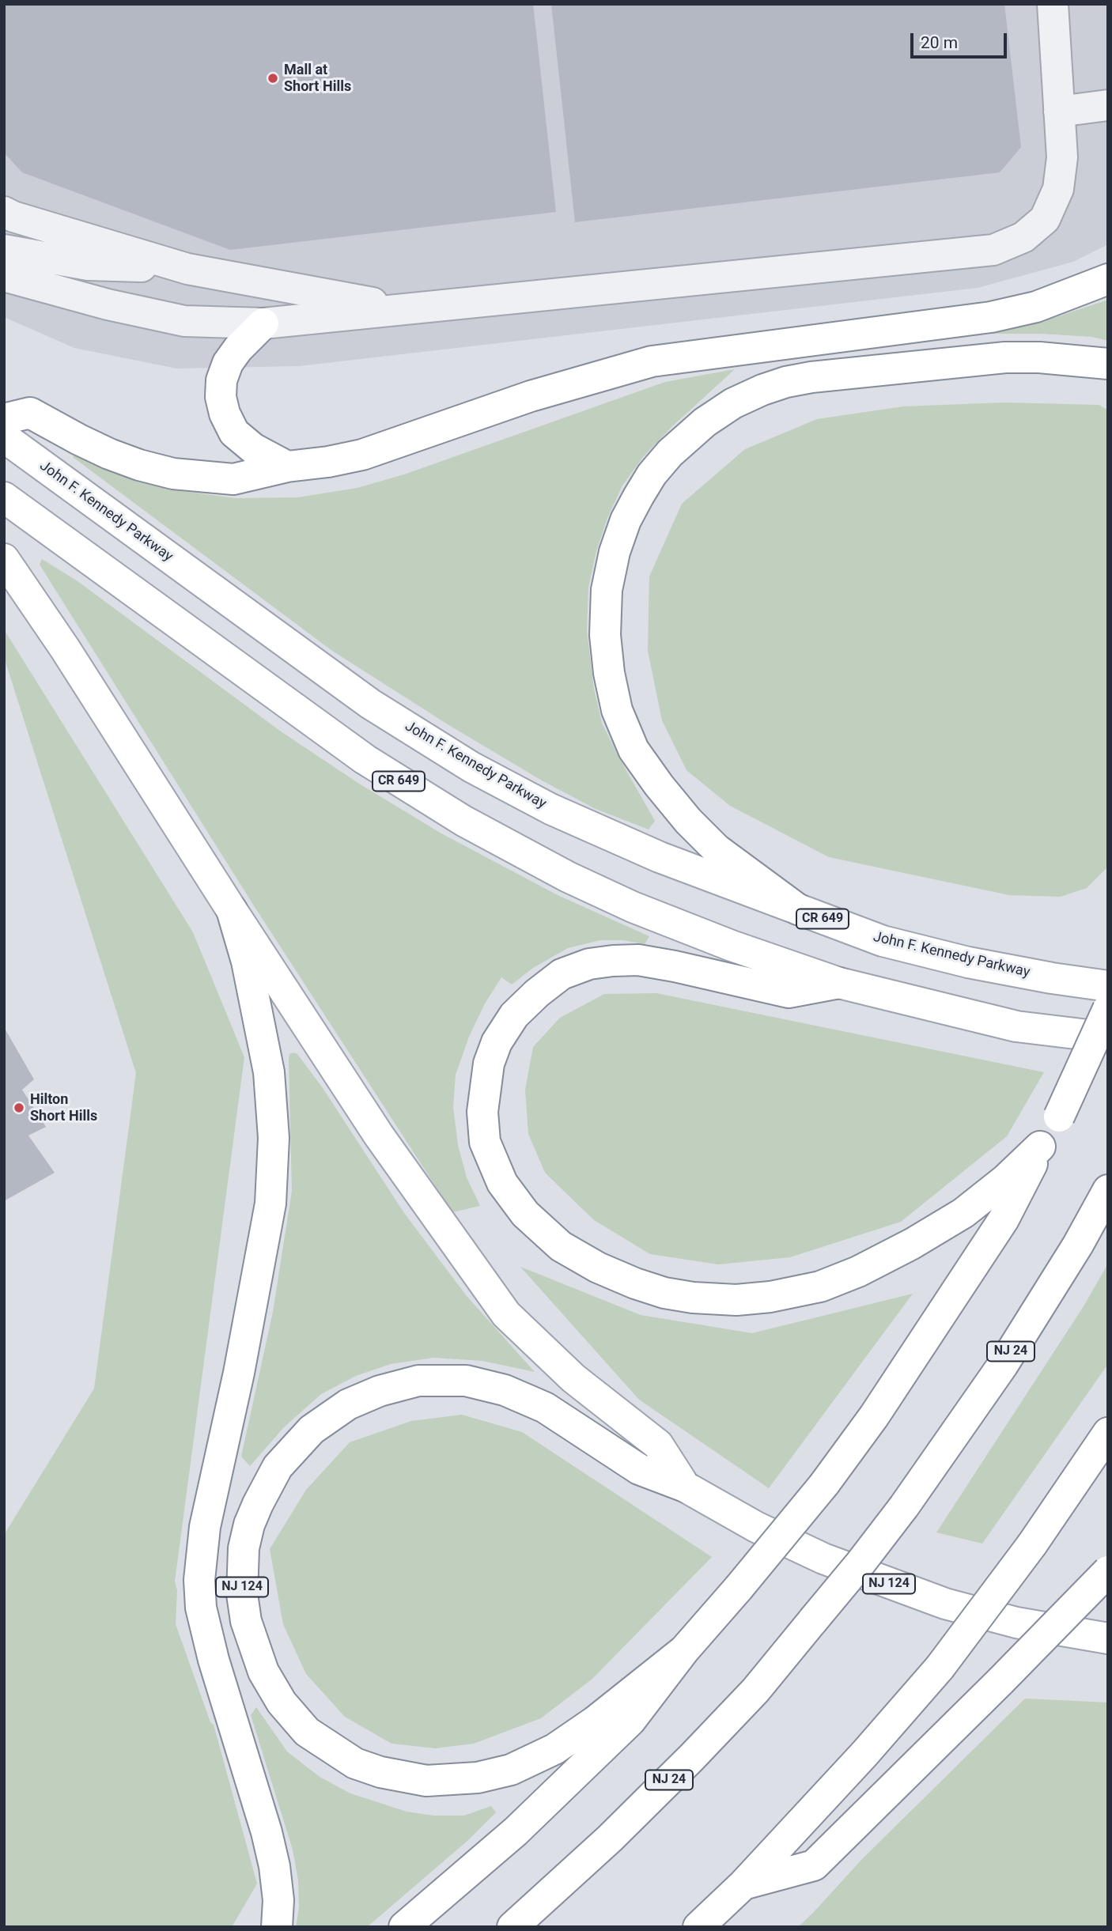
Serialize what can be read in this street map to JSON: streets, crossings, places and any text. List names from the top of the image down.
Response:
{
  "streets": {
    "main road": [
      "John F. Kennedy Parkway",
      "CR 649",
      "NJ 24",
      "NJ 124"
    ]
  },
  "places": ["Mall at Short Hills", "Hilton Short Hills"],
  "scale_bar": "20 m"
}
